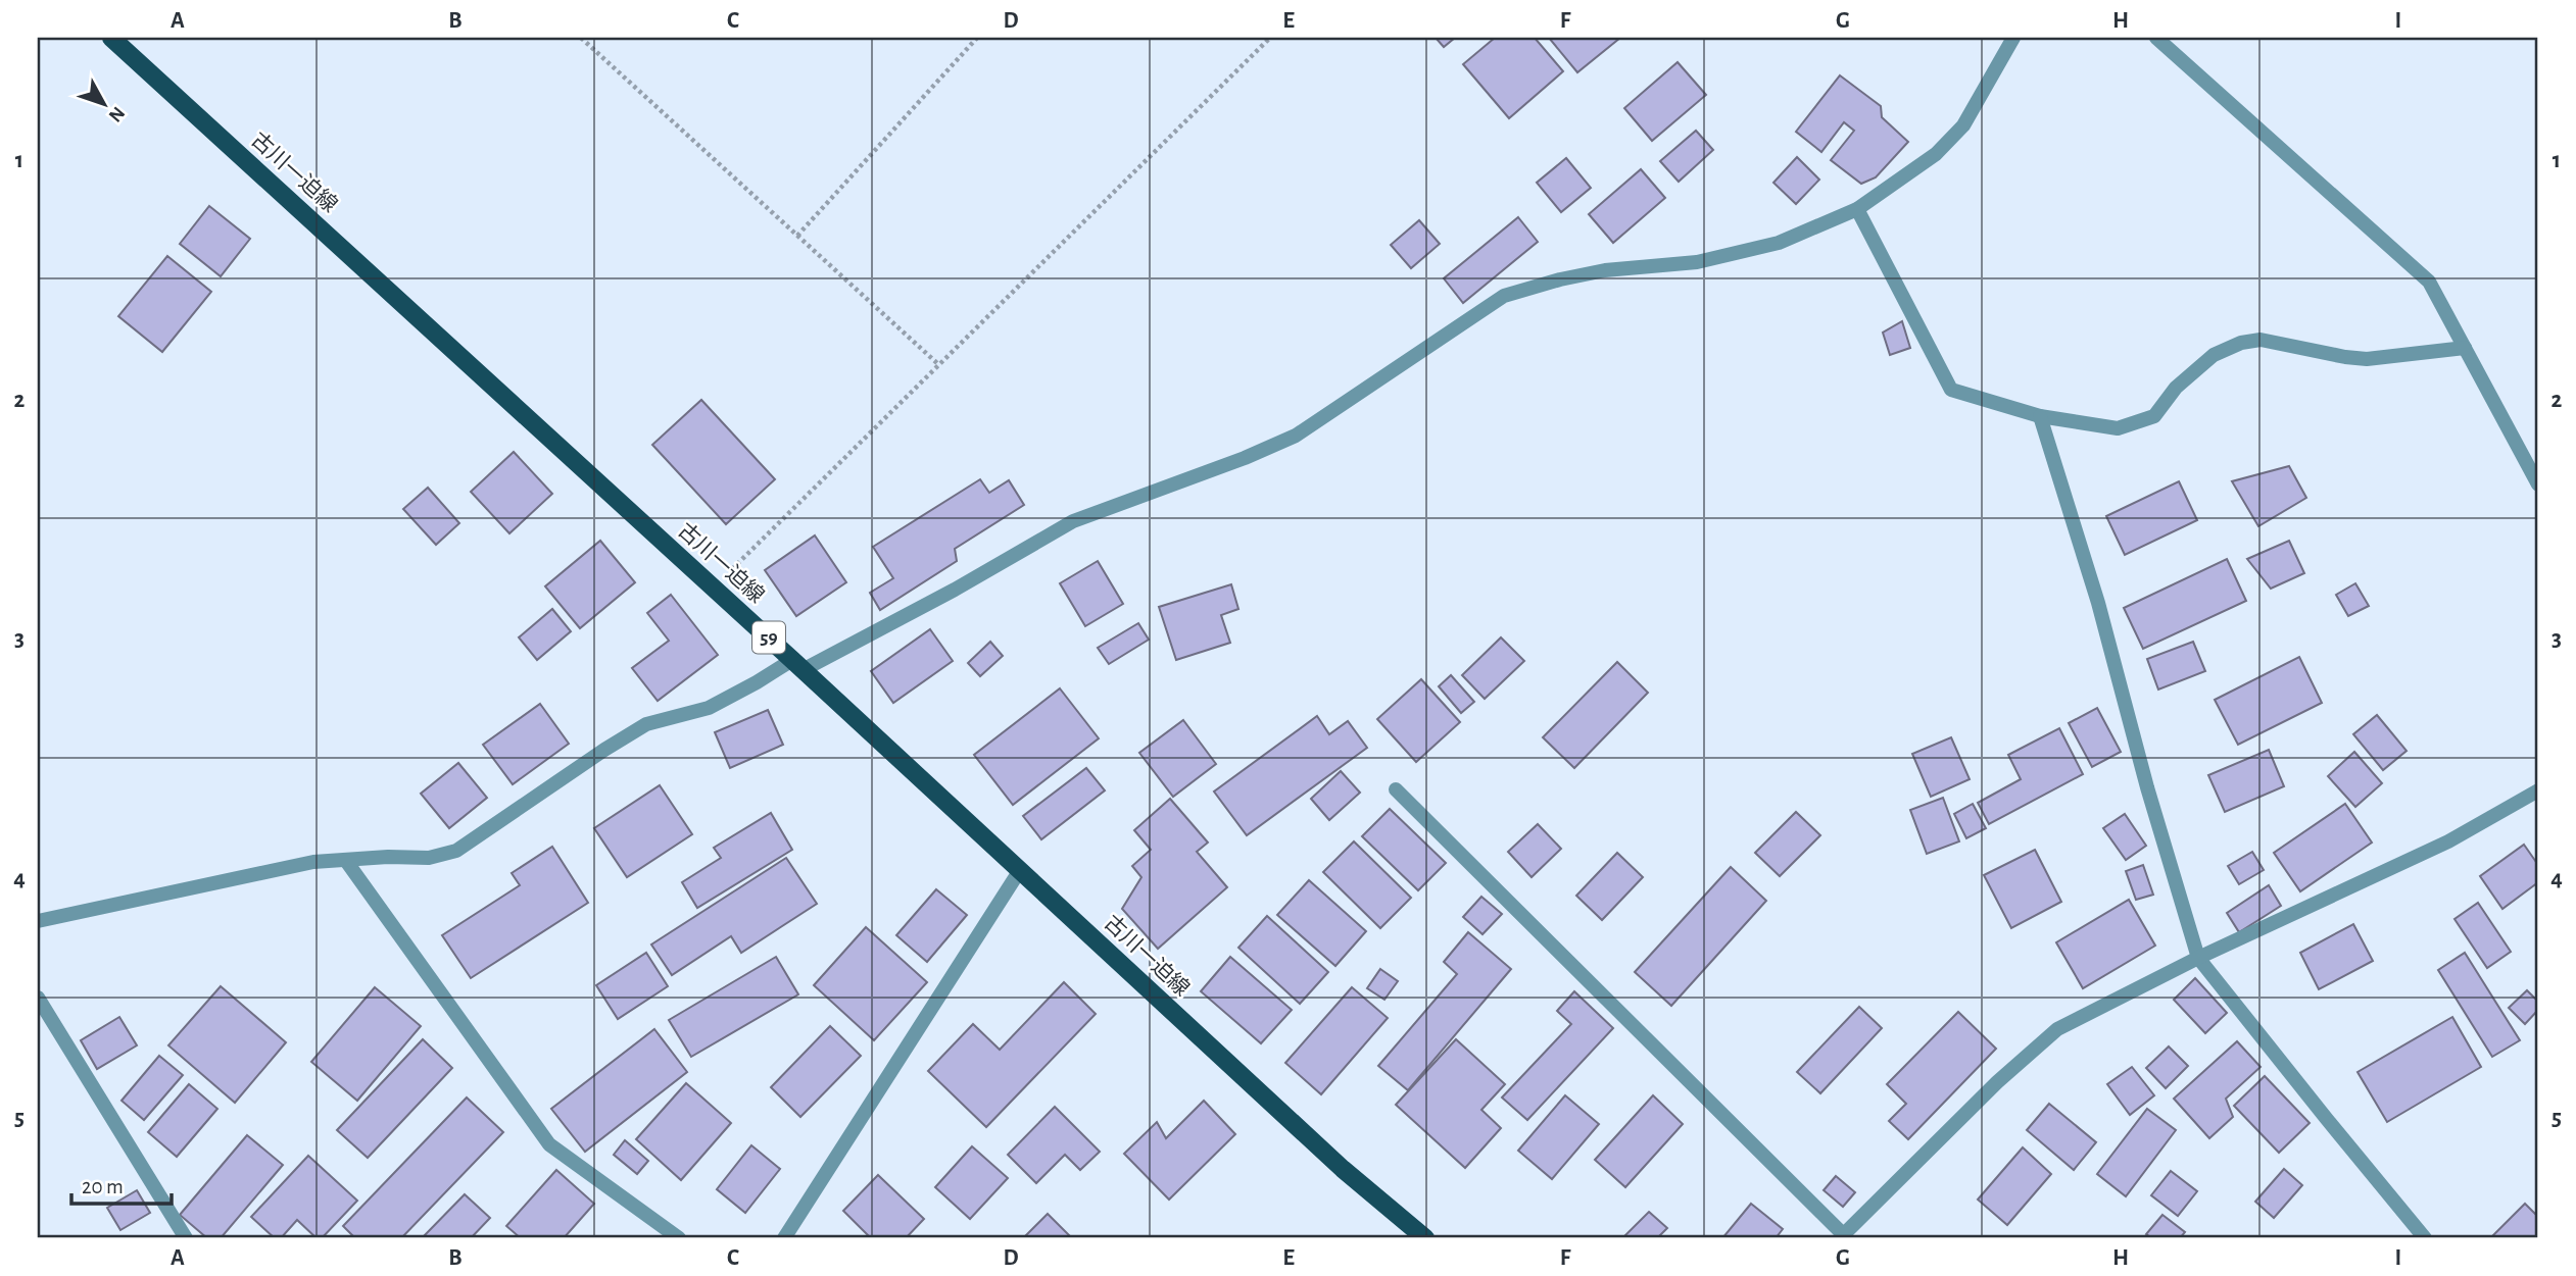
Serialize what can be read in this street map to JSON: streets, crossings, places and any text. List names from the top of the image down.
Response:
{
  "streets": {
    "main road": ["古川一迫線", "59"]
  },
  "scale_bar": "20 m",
  "north": "bottom right",
  "grid": {
    "columns": [
      "A",
      "B",
      "C",
      "D",
      "E",
      "F",
      "G",
      "H",
      "I"
    ],
    "rows": [
      "1",
      "2",
      "3",
      "4",
      "5"
    ]
  }
}
